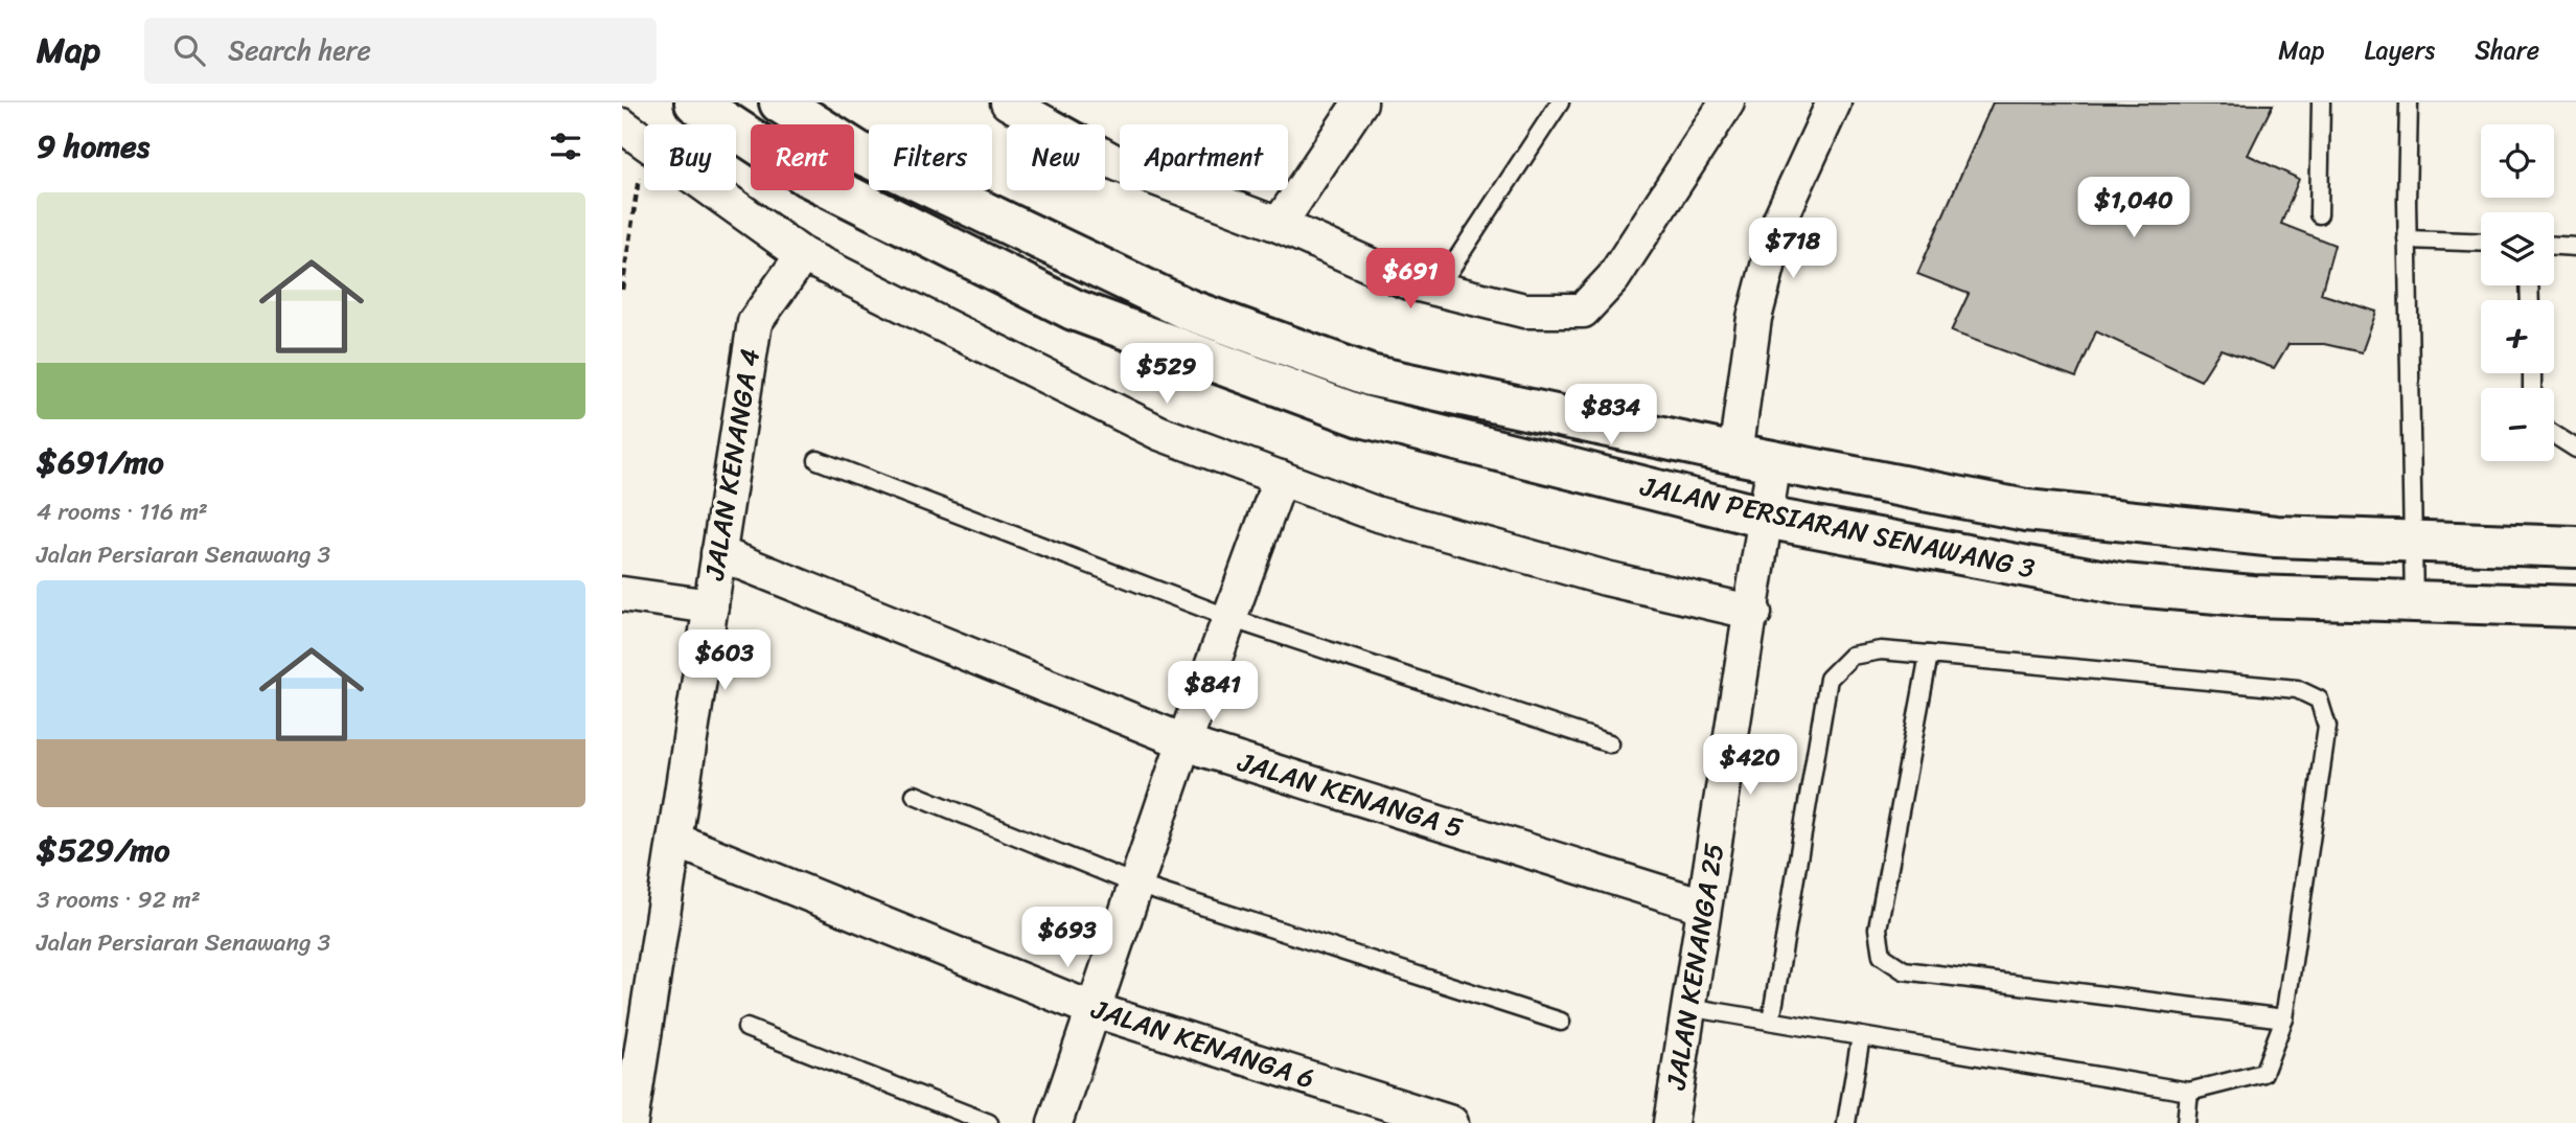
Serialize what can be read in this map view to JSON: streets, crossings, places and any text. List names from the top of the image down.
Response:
{
  "streets": {
    "street": [
      "JALAN KENANGA 4",
      "JALAN PERSIARAN SENAWANG 3",
      "JALAN KENANGA 5",
      "JALAN KENANGA 25",
      "JALAN KENANGA 6"
    ]
  },
  "crossings": [
    ["JALAN KENANGA 4", "JALAN KENANGA 5"],
    ["JALAN KENANGA 4", "JALAN KENANGA 6"],
    ["JALAN PERSIARAN SENAWANG 3", "JALAN KENANGA 25"],
    ["JALAN KENANGA 5", "JALAN KENANGA 25"]
  ],
  "page": {
    "header": "Map",
    "search": "Search here",
    "nav": ["Map", "Layers", "Share"],
    "heading": "9 homes",
    "map_buttons": ["+", "−"],
    "chip": [
      "Buy",
      "Rent",
      "Filters",
      "New",
      "Apartment"
    ],
    "price": [
      "$1,040",
      "$718",
      "$691",
      "$529",
      "$834",
      "$603",
      "$841",
      "$420",
      "$693"
    ],
    "list": [
      {
        "name": "$691/mo",
        "note": "4 rooms · 116 m² · Jalan Persiaran Senawang 3"
      },
      {
        "name": "$529/mo",
        "note": "3 rooms · 92 m² · Jalan Persiaran Senawang 3"
      }
    ]
  }
}
